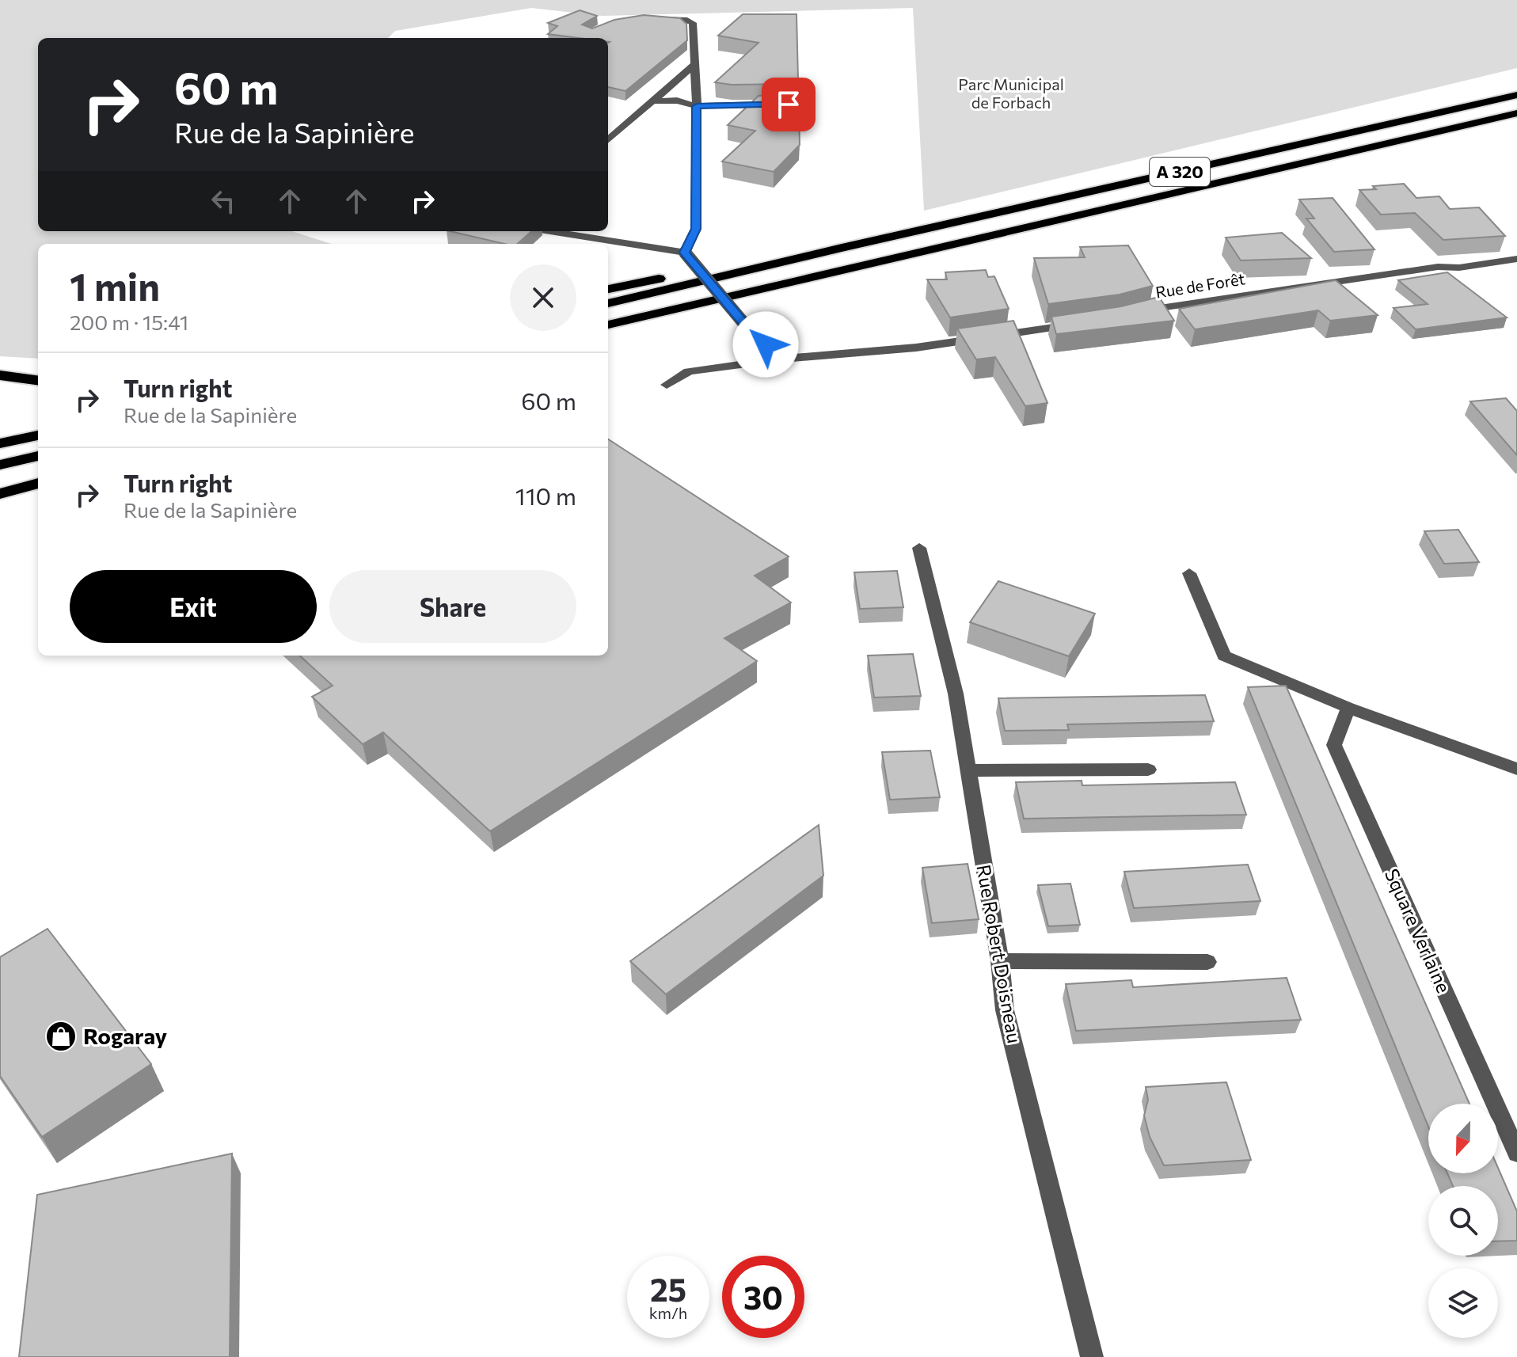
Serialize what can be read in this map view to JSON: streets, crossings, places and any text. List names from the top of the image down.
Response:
{
  "streets": {
    "highway": ["A 320"],
    "street": ["Rue de Forêt", "Square Verlaine", "Rue Robert Doisneau"]
  },
  "parks": ["Parc Municipal de Forbach"],
  "places": {
    "shop": ["Rogaray"]
  },
  "north": "bottom",
  "page": {
    "turn": ["60 m", "Rue de la Sapinière"],
    "heading": ["1 min", "200 m · 15:41"],
    "list": [
      {
        "name": "Turn right",
        "note": "Rue de la Sapinière",
        "value": "60 m"
      },
      {
        "name": "Turn right",
        "note": "Rue de la Sapinière",
        "value": "110 m"
      }
    ],
    "buttons": ["Exit", "Share"],
    "speed": "25 km/h",
    "limit": "30"
  }
}
